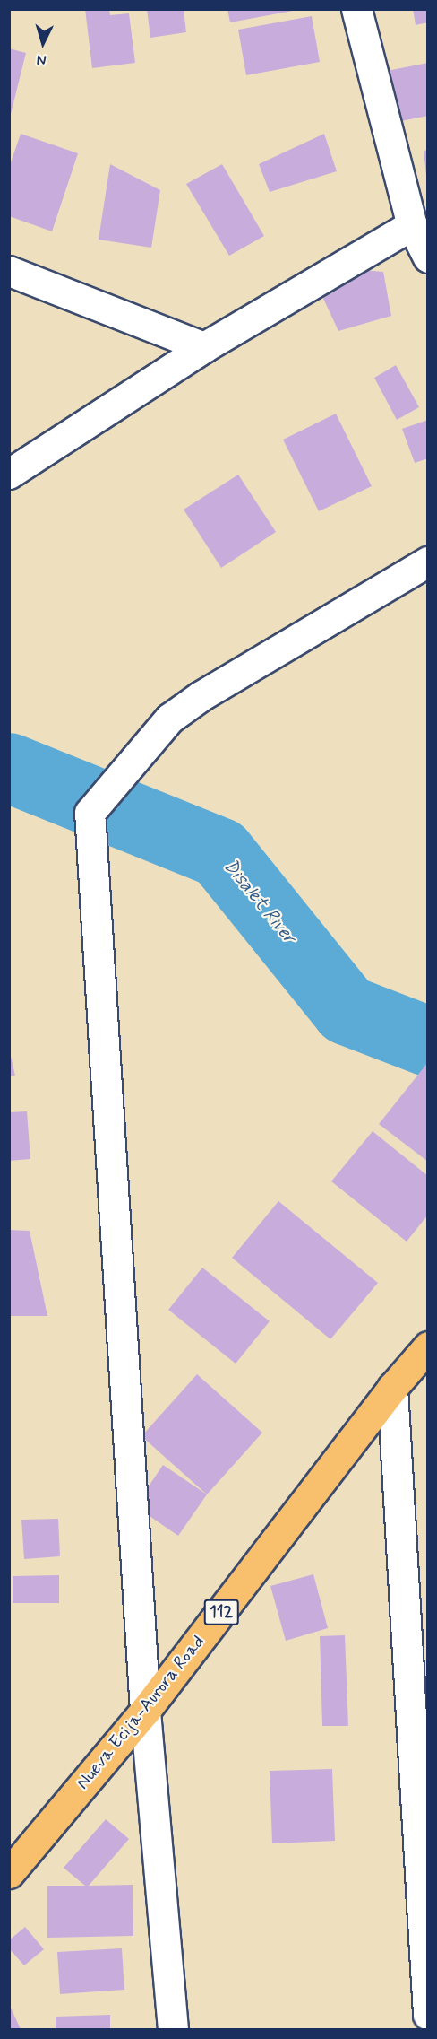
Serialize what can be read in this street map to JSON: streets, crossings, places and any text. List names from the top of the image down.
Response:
{
  "streets": {
    "main road": ["112", "Nueva Ecija-Aurora Road"]
  },
  "water": ["Disalet River"],
  "north": "bottom"
}
